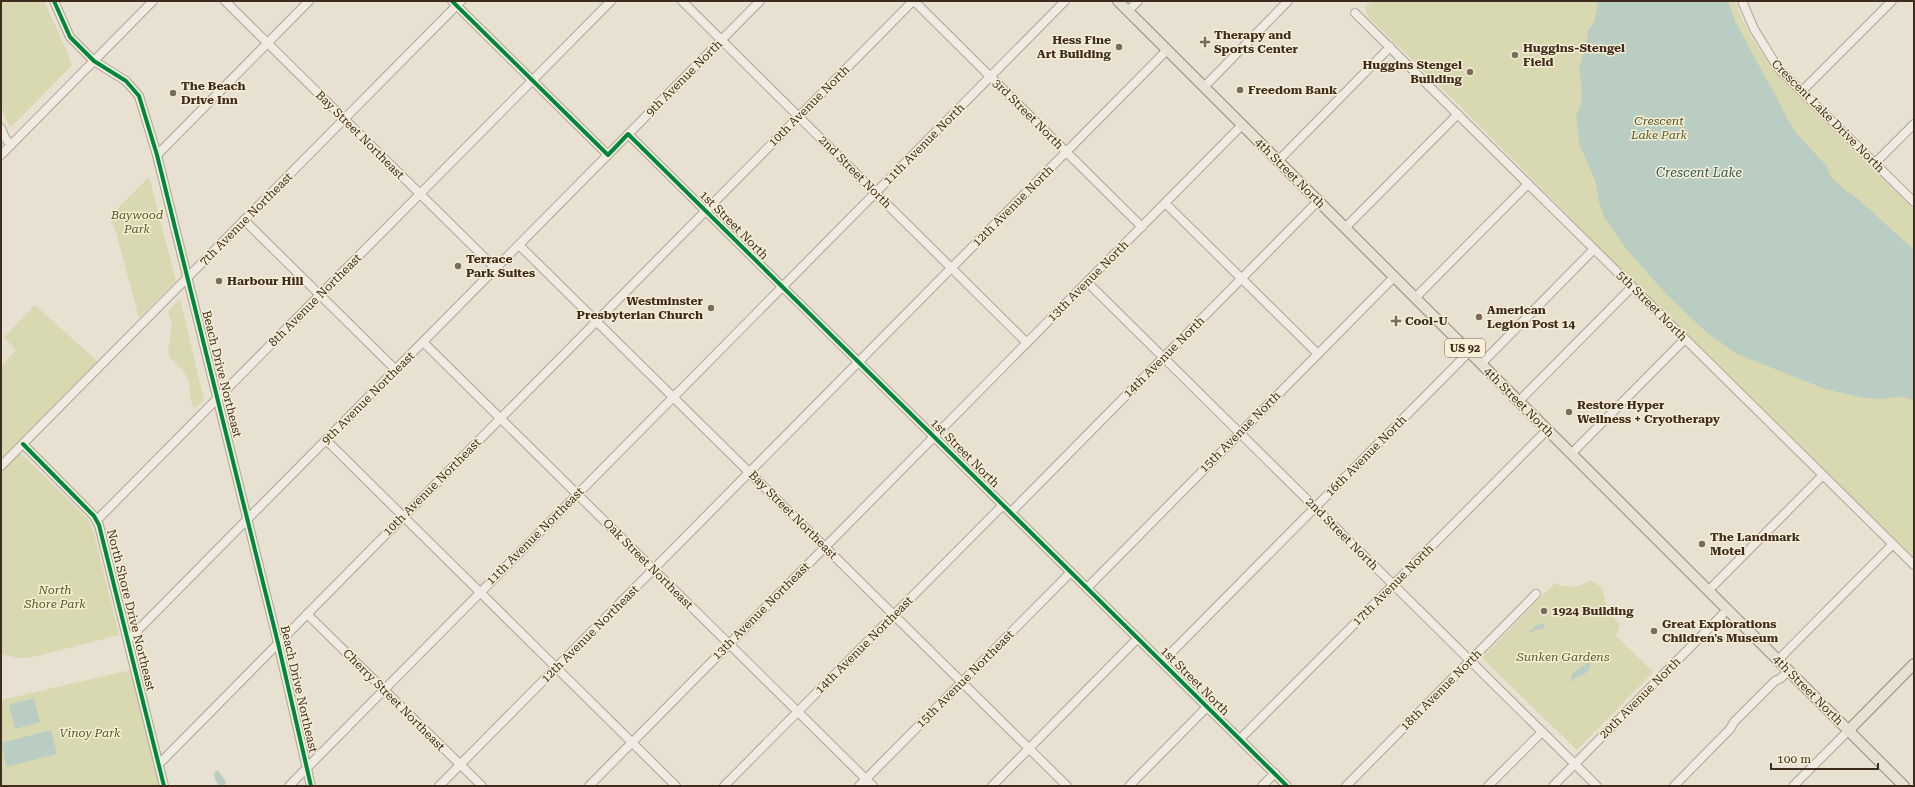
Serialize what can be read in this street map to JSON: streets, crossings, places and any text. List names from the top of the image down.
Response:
{
  "streets": {
    "main road": ["4th Street North", "US 92"],
    "street": [
      "9th Avenue North",
      "10th Avenue North",
      "3rd Street North",
      "Crescent Lake Drive North",
      "Bay Street Northeast",
      "11th Avenue North",
      "2nd Street North",
      "12th Avenue North",
      "7th Avenue Northeast",
      "1st Street North",
      "13th Avenue North",
      "8th Avenue Northeast",
      "5th Street North",
      "14th Avenue North",
      "Beach Drive Northeast",
      "9th Avenue Northeast",
      "15th Avenue North",
      "16th Avenue North",
      "10th Avenue Northeast",
      "11th Avenue Northeast",
      "Oak Street Northeast",
      "17th Avenue North",
      "North Shore Drive Northeast",
      "13th Avenue Northeast",
      "12th Avenue Northeast",
      "14th Avenue Northeast",
      "15th Avenue Northeast",
      "18th Avenue North",
      "20th Avenue North",
      "Cherry Street Northeast"
    ]
  },
  "crossings": [
    ["9th Avenue North", "2nd Street North"],
    ["9th Avenue North", "1st Street North"],
    ["9th Avenue North", "9th Avenue Northeast"],
    ["10th Avenue North", "3rd Street North"],
    ["10th Avenue North", "2nd Street North"],
    ["10th Avenue North", "1st Street North"],
    ["10th Avenue North", "10th Avenue Northeast"],
    ["3rd Street North", "11th Avenue North"],
    ["3rd Street North", "12th Avenue North"],
    ["3rd Street North", "13th Avenue North"],
    ["Bay Street Northeast", "7th Avenue Northeast"],
    ["Bay Street Northeast", "8th Avenue Northeast"],
    ["Bay Street Northeast", "9th Avenue Northeast"],
    ["Bay Street Northeast", "10th Avenue Northeast"],
    ["Bay Street Northeast", "11th Avenue Northeast"],
    ["Bay Street Northeast", "13th Avenue Northeast"],
    ["Bay Street Northeast", "12th Avenue Northeast"],
    ["Bay Street Northeast", "14th Avenue Northeast"],
    ["Bay Street Northeast", "15th Avenue Northeast"],
    ["11th Avenue North", "2nd Street North"],
    ["11th Avenue North", "1st Street North"],
    ["11th Avenue North", "11th Avenue Northeast"],
    ["2nd Street North", "12th Avenue North"],
    ["2nd Street North", "13th Avenue North"],
    ["2nd Street North", "14th Avenue North"],
    ["2nd Street North", "15th Avenue North"],
    ["2nd Street North", "16th Avenue North"],
    ["2nd Street North", "17th Avenue North"],
    ["2nd Street North", "18th Avenue North"],
    ["2nd Street North", "20th Avenue North"],
    ["4th Street North", "12th Avenue North"],
    ["4th Street North", "13th Avenue North"],
    ["4th Street North", "14th Avenue North"],
    ["4th Street North", "15th Avenue North"],
    ["4th Street North", "16th Avenue North"],
    ["4th Street North", "17th Avenue North"],
    ["4th Street North", "20th Avenue North"],
    ["12th Avenue North", "1st Street North"],
    ["12th Avenue North", "12th Avenue Northeast"],
    ["7th Avenue Northeast", "Beach Drive Northeast"],
    ["7th Avenue Northeast", "North Shore Drive Northeast"],
    ["1st Street North", "13th Avenue North"],
    ["1st Street North", "14th Avenue North"],
    ["1st Street North", "15th Avenue North"],
    ["1st Street North", "16th Avenue North"],
    ["1st Street North", "10th Avenue Northeast"],
    ["1st Street North", "11th Avenue Northeast"],
    ["1st Street North", "17th Avenue North"],
    ["1st Street North", "13th Avenue Northeast"],
    ["1st Street North", "12th Avenue Northeast"],
    ["1st Street North", "14th Avenue Northeast"],
    ["1st Street North", "15th Avenue Northeast"],
    ["13th Avenue North", "13th Avenue Northeast"],
    ["8th Avenue Northeast", "Beach Drive Northeast"],
    ["8th Avenue Northeast", "North Shore Drive Northeast"],
    ["Beach Drive Northeast", "9th Avenue Northeast"],
    ["Beach Drive Northeast", "10th Avenue Northeast"],
    ["Beach Drive Northeast", "11th Avenue Northeast"],
    ["9th Avenue Northeast", "Oak Street Northeast"],
    ["9th Avenue Northeast", "North Shore Drive Northeast"],
    ["10th Avenue Northeast", "Oak Street Northeast"],
    ["10th Avenue Northeast", "North Shore Drive Northeast"],
    ["10th Avenue Northeast", "Cherry Street Northeast"],
    ["11th Avenue Northeast", "Oak Street Northeast"],
    ["11th Avenue Northeast", "Cherry Street Northeast"],
    ["Oak Street Northeast", "13th Avenue Northeast"],
    ["Oak Street Northeast", "12th Avenue Northeast"],
    ["Oak Street Northeast", "14th Avenue Northeast"],
    ["Oak Street Northeast", "15th Avenue Northeast"],
    ["12th Avenue Northeast", "Cherry Street Northeast"]
  ],
  "water": ["Crescent Lake"],
  "parks": [
    "Crescent Lake Park",
    "Baywood Park",
    "North Shore Park",
    "Sunken Gardens",
    "Vinoy Park"
  ],
  "places": {
    "health": ["Therapy and Sports Center", "Cool-U"],
    "other": [
      "Hess Fine Art Building",
      "Huggins-Stengel Field",
      "Huggins Stengel Building",
      "Freedom Bank",
      "The Beach Drive Inn",
      "Terrace Park Suites",
      "Harbour Hill",
      "Westminster Presbyterian Church",
      "American Legion Post 14",
      "Restore Hyper Wellness + Cryotherapy",
      "The Landmark Motel",
      "1924 Building",
      "Great Explorations Children's Museum"
    ]
  },
  "scale_bar": "100 m"
}
